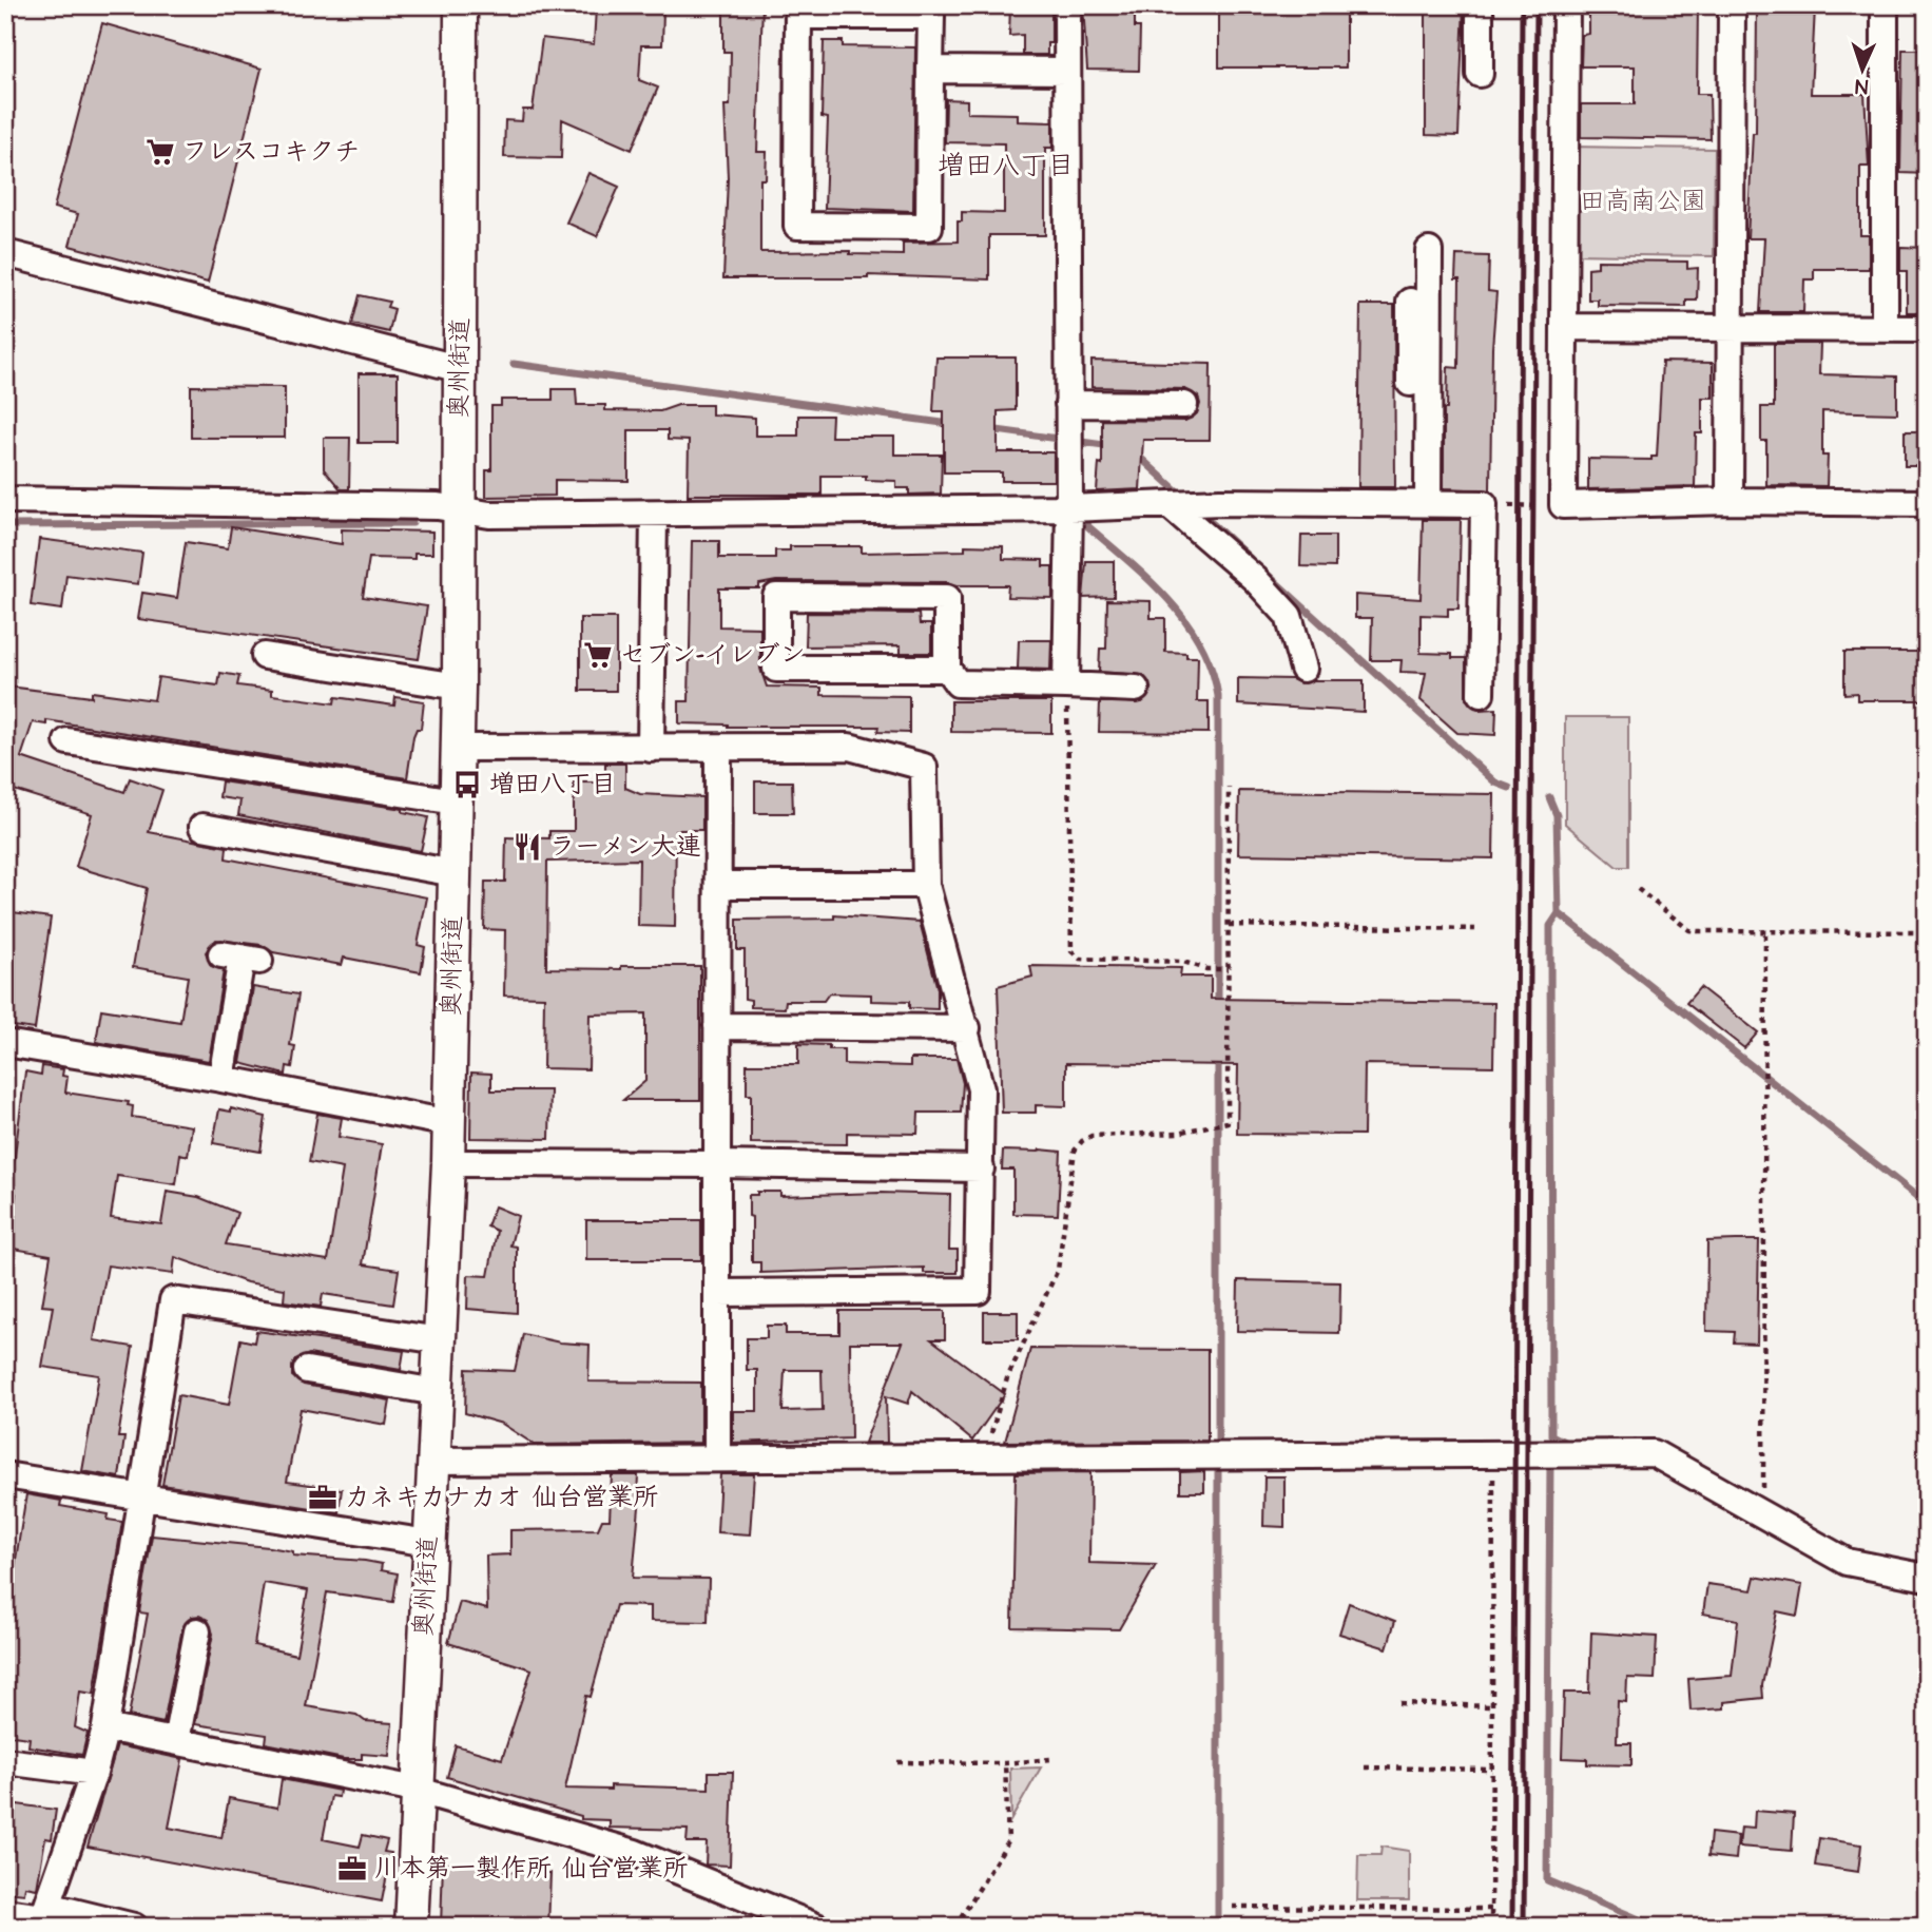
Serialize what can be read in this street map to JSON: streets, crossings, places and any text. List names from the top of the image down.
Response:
{
  "streets": {
    "main road": ["奥州街道"]
  },
  "districts": ["増田八丁目"],
  "parks": ["田高南公園"],
  "places": {
    "supermarket": ["フレスコキクチ", "セブン-イレブン"],
    "bus stop": ["増田八丁目"],
    "restaurant": ["ラーメン大連"],
    "office": ["カネキカナカオ 仙台営業所", "川本第一製作所 仙台営業所"]
  },
  "north": "bottom"
}
